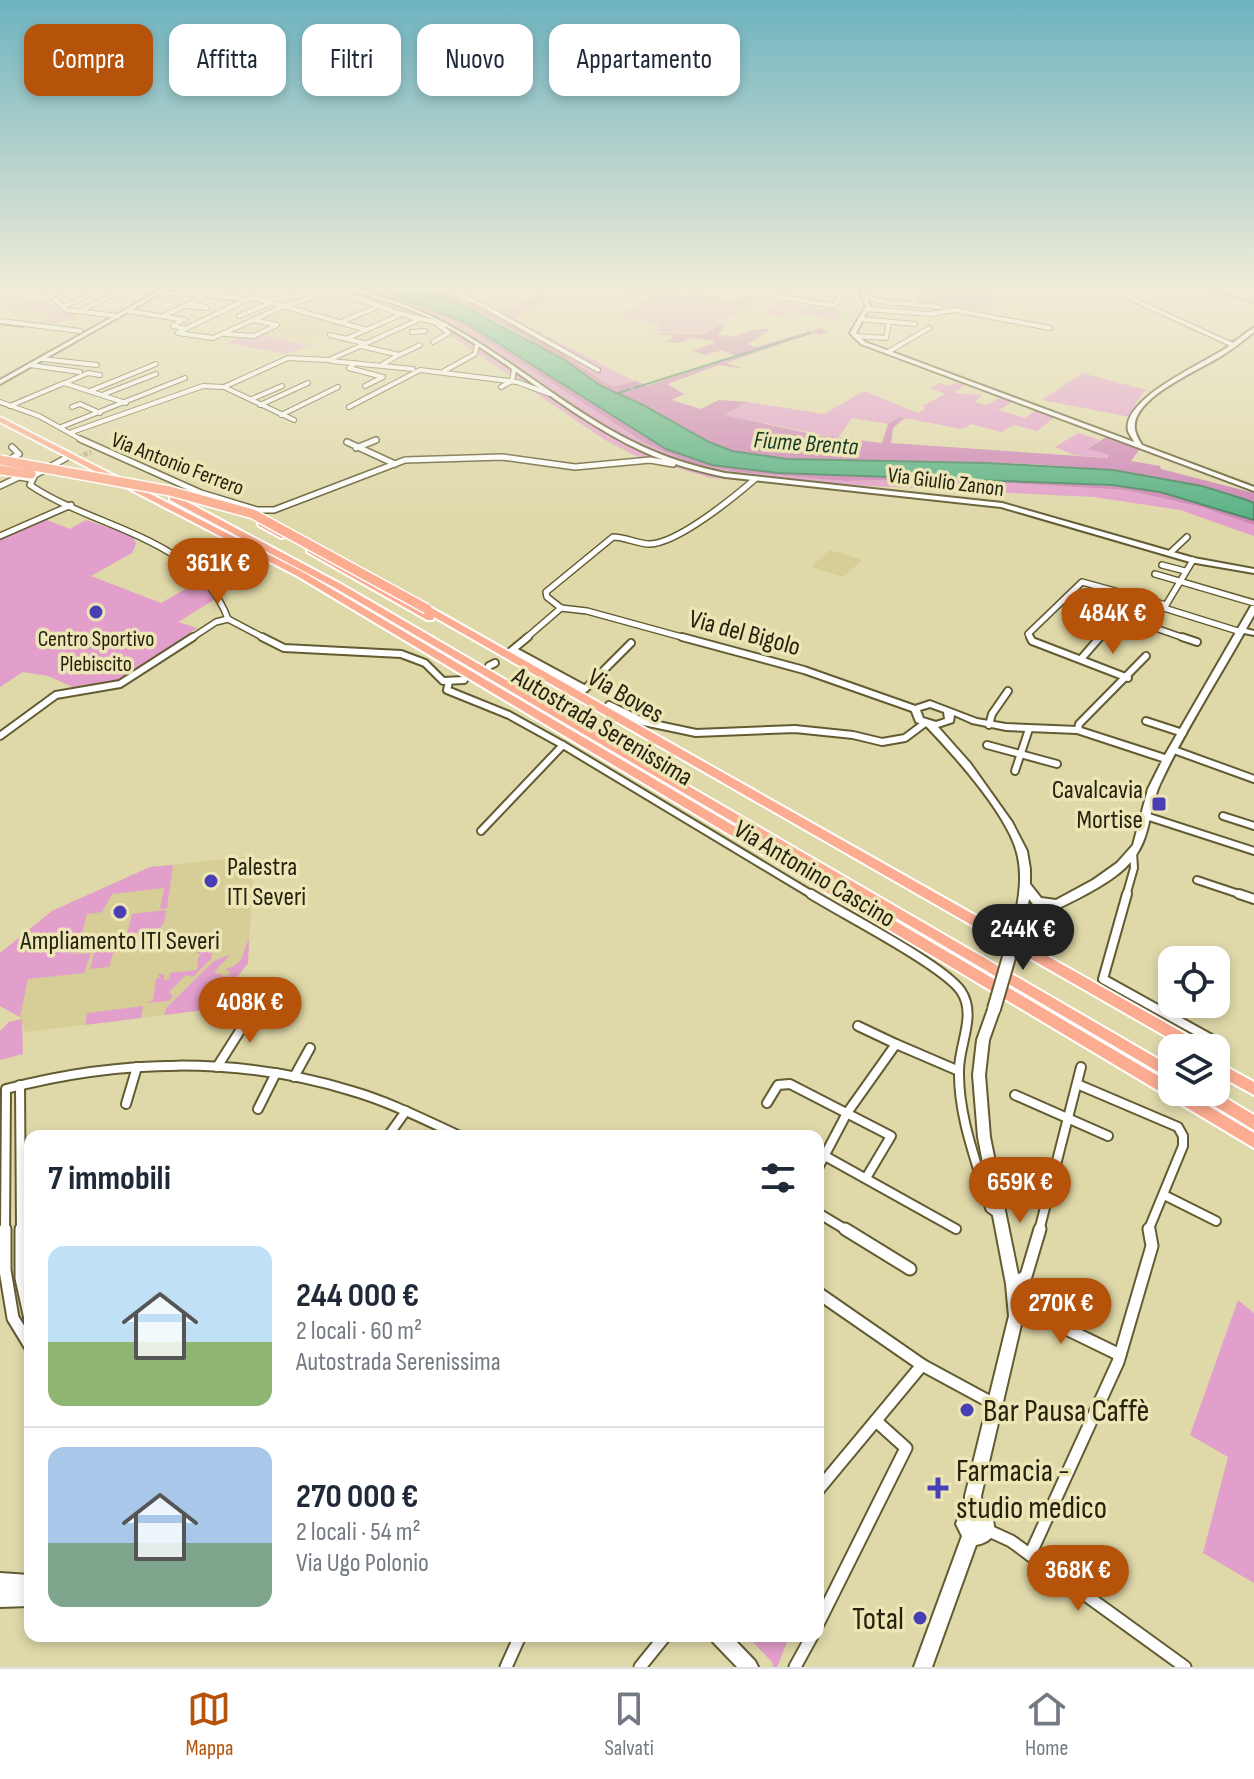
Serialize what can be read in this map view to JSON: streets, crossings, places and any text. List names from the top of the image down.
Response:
{
  "streets": {
    "highway": ["Via Boves", "Autostrada Serenissima"],
    "street": [
      "Via Antonio Ferrero",
      "Via Giulio Zanon",
      "Via del Bigolo",
      "Via Antonino Cascino"
    ]
  },
  "crossings": [
    ["Via Antonio Ferrero", "Via Giulio Zanon"],
    ["Via Antonio Ferrero", "Autostrada Serenissima"]
  ],
  "water": ["Fiume Brenta"],
  "places": {
    "other": [
      "Centro Sportivo Plebiscito",
      "Palestra ITI Severi",
      "Ampliamento ITI Severi",
      "Bar Pausa Caffè",
      "Total"
    ],
    "transit": ["Cavalcavia Mortise"],
    "health": ["Farmacia - studio medico"]
  },
  "page": {
    "chip": [
      "Compra",
      "Affitta",
      "Filtri",
      "Nuovo",
      "Appartamento"
    ],
    "price": [
      "361K €",
      "484K €",
      "244K €",
      "408K €",
      "659K €",
      "270K €",
      "368K €"
    ],
    "heading": "7 immobili",
    "list": [
      {
        "name": "244 000 €",
        "note": "2 locali · 60 m² · Autostrada Serenissima"
      },
      {
        "name": "270 000 €",
        "note": "2 locali · 54 m² · Via Ugo Polonio"
      }
    ],
    "tabs": ["Mappa", "Salvati", "Home"]
  }
}
